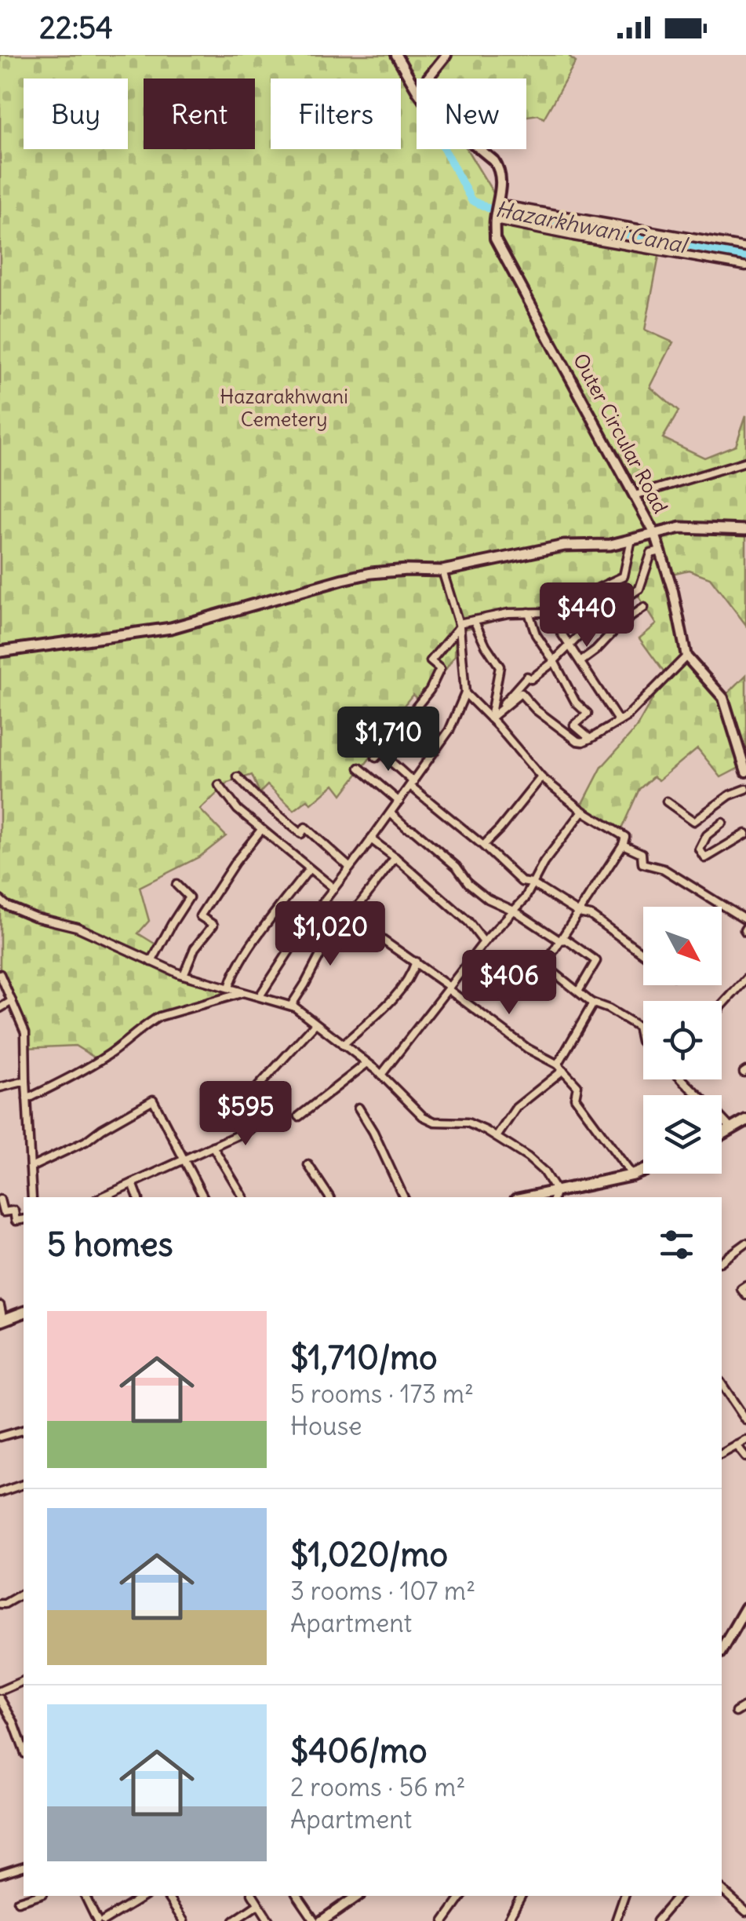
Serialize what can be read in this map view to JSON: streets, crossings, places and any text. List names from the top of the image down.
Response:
{
  "streets": {
    "street": ["Outer Circular Road"]
  },
  "water": ["Hazarkhwani Canal"],
  "parks": ["Hazarakhwani Cemetery"],
  "north": "bottom right",
  "page": {
    "status": "22:54",
    "chip": [
      "Buy",
      "Rent",
      "Filters",
      "New"
    ],
    "price": [
      "$440",
      "$1,710",
      "$1,020",
      "$406",
      "$595"
    ],
    "heading": "5 homes",
    "list": [
      {
        "name": "$1,710/mo",
        "note": "5 rooms · 173 m² · House"
      },
      {
        "name": "$1,020/mo",
        "note": "3 rooms · 107 m² · Apartment"
      },
      {
        "name": "$406/mo",
        "note": "2 rooms · 56 m² · Apartment"
      }
    ]
  }
}
